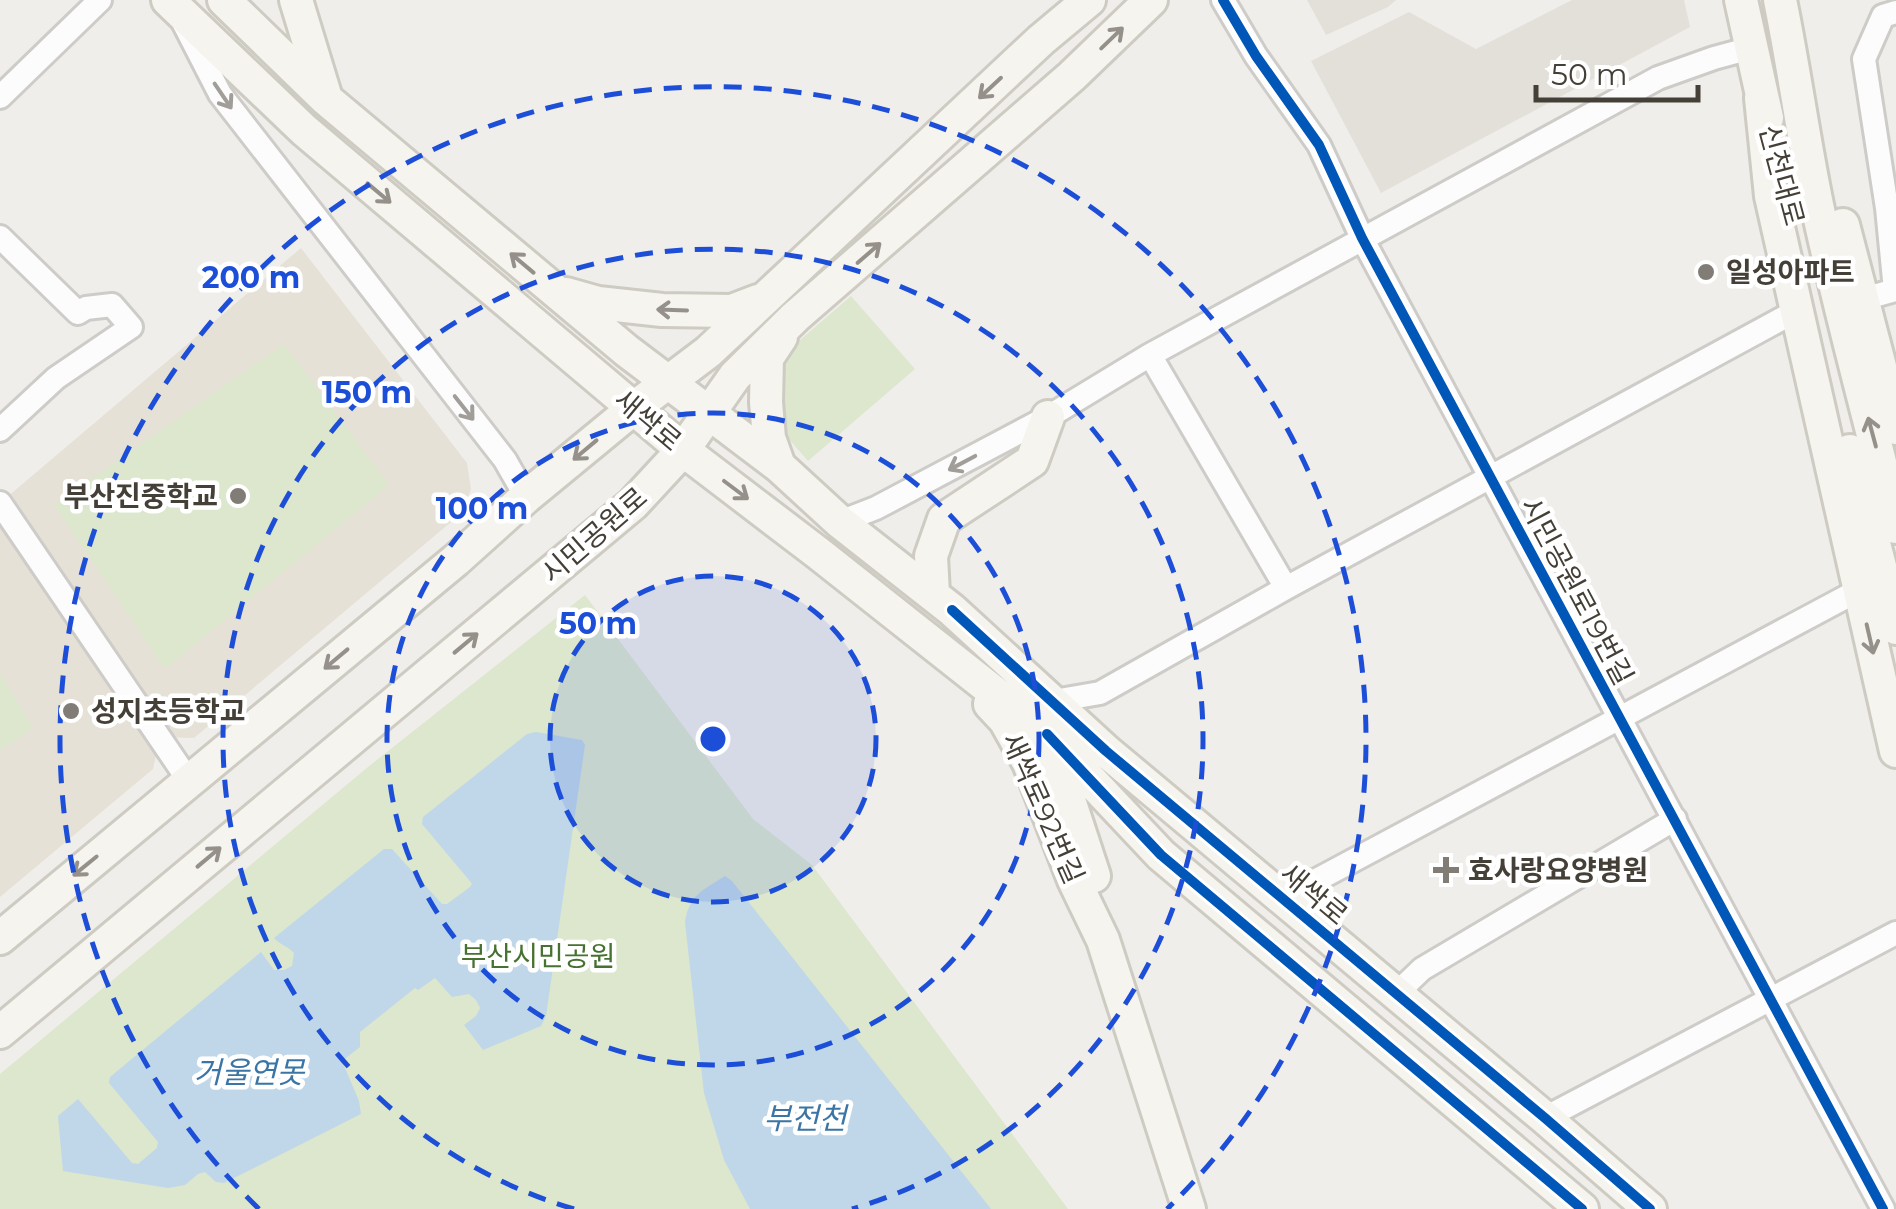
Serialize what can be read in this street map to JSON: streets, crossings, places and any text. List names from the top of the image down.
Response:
{
  "streets": {
    "main road": [
      "신천대로",
      "새싹로",
      "시민공원로",
      "새싹로92번길"
    ],
    "street": ["시민공원로19번길"]
  },
  "crossings": [
    ["새싹로", "시민공원로"],
    ["새싹로", "새싹로92번길"]
  ],
  "water": ["거울연못", "부전천"],
  "parks": ["부산시민공원"],
  "places": {
    "other": ["일성아파트", "부산진중학교", "성지초등학교"],
    "health": ["효사랑요양병원"]
  },
  "scale_bar": "50 m",
  "rings": [
    "200 m",
    "150 m",
    "100 m",
    "50 m"
  ]
}
